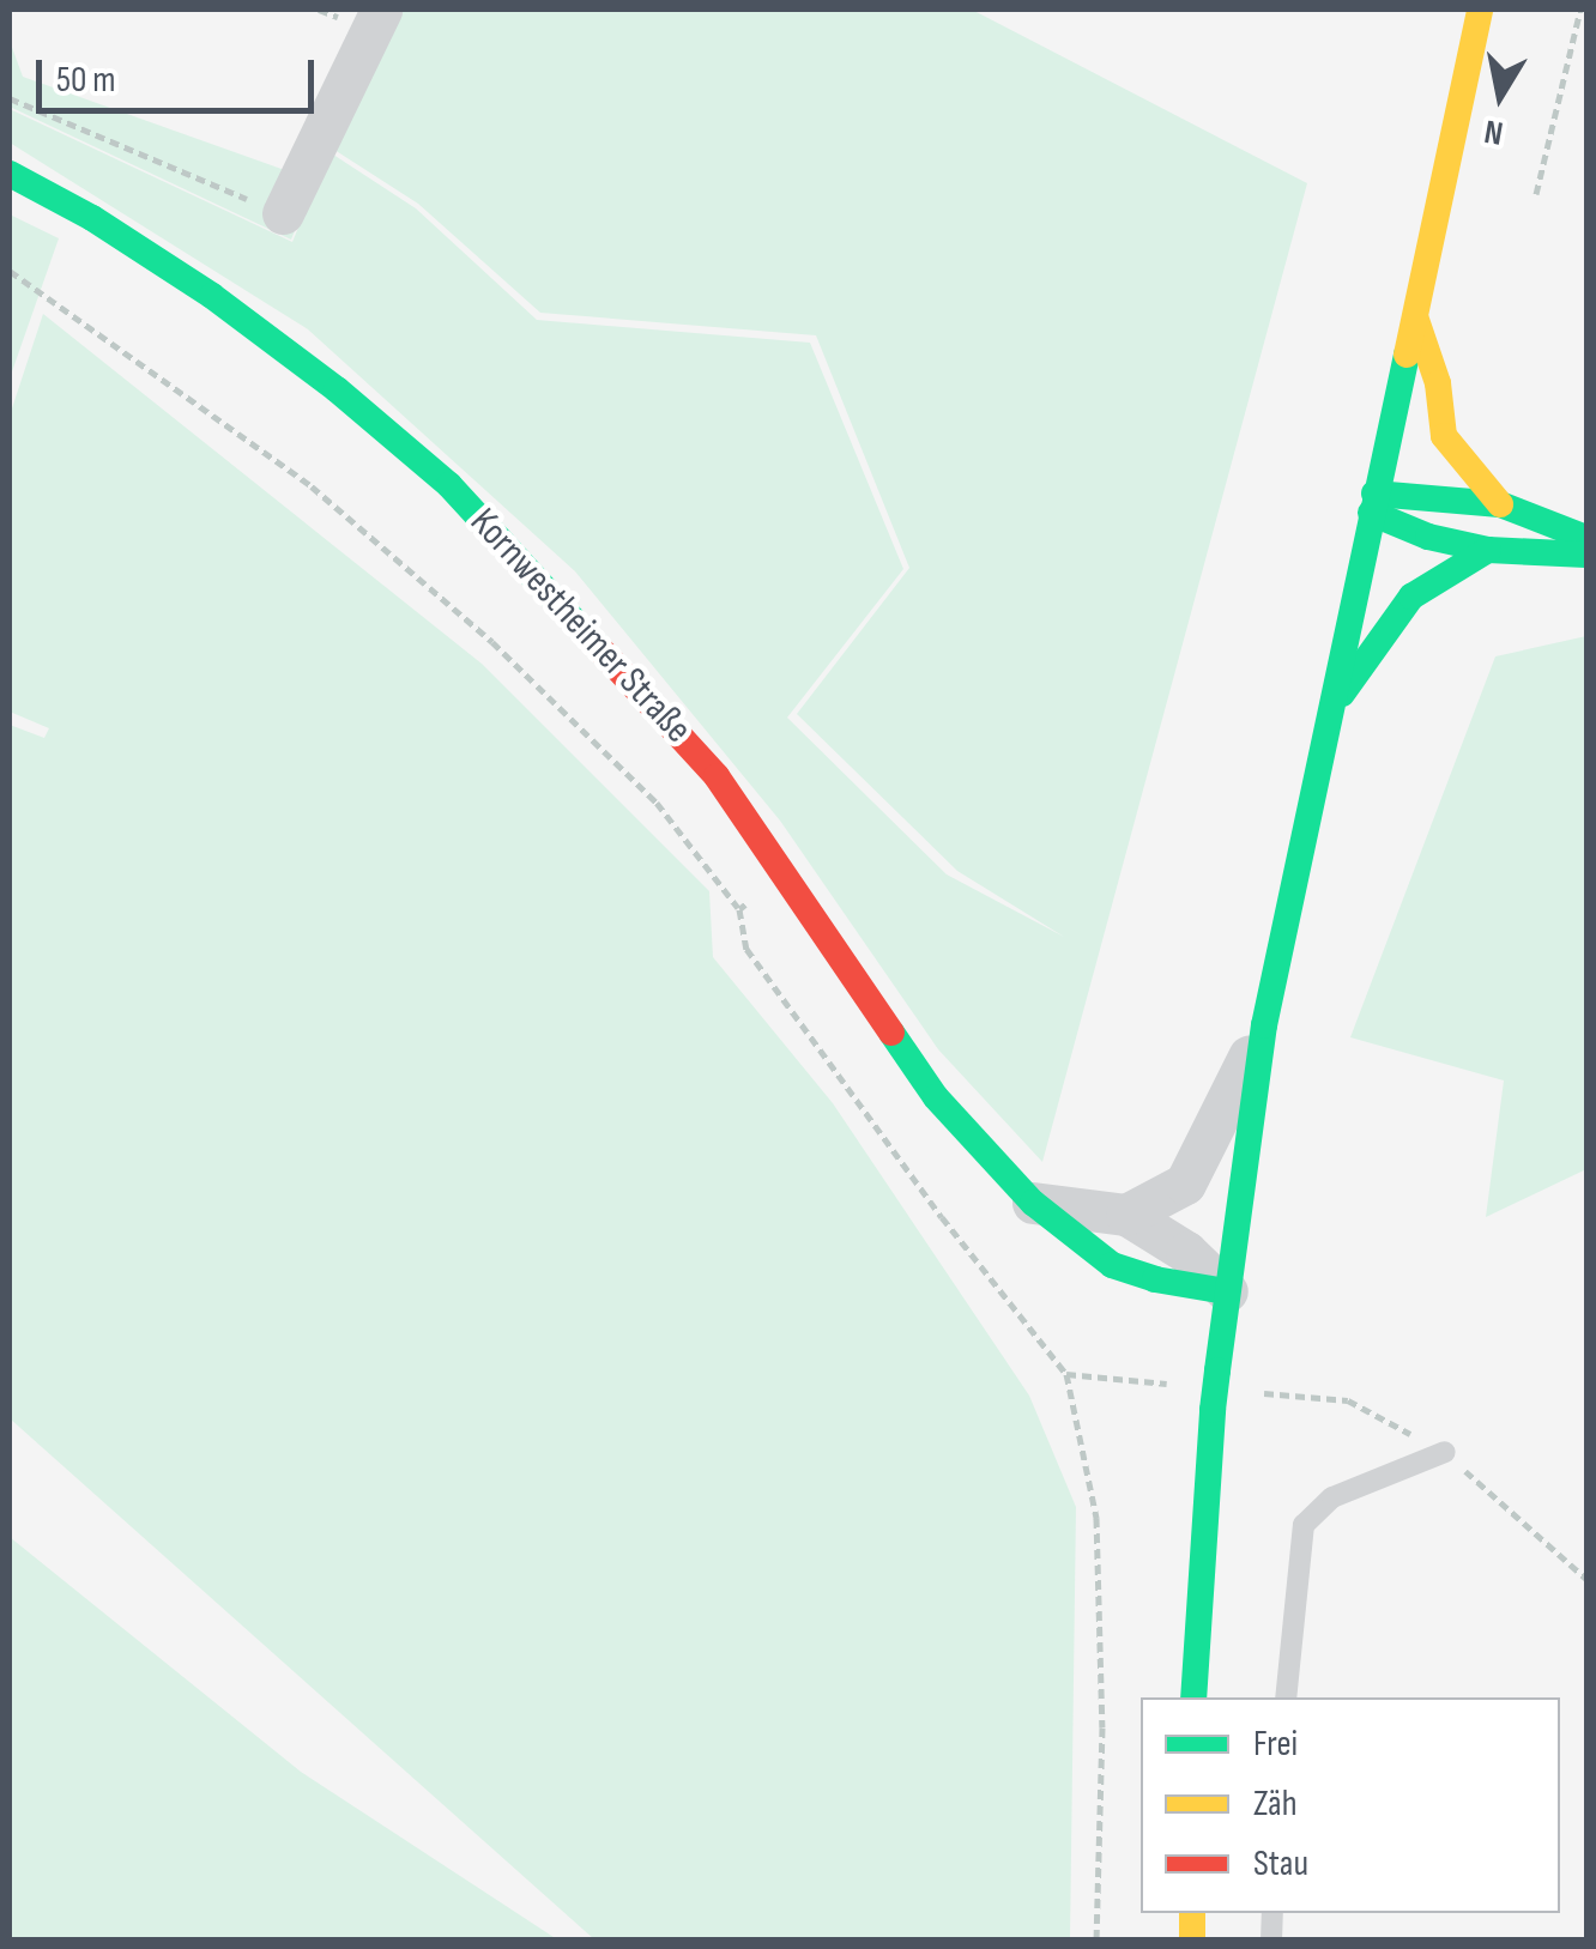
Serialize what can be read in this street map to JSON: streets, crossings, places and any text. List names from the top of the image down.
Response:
{
  "streets": {
    "main road": ["Kornwestheimer Straße"]
  },
  "legend": ["Frei", "Zäh", "Stau"],
  "scale_bar": "50 m",
  "north": "bottom"
}
